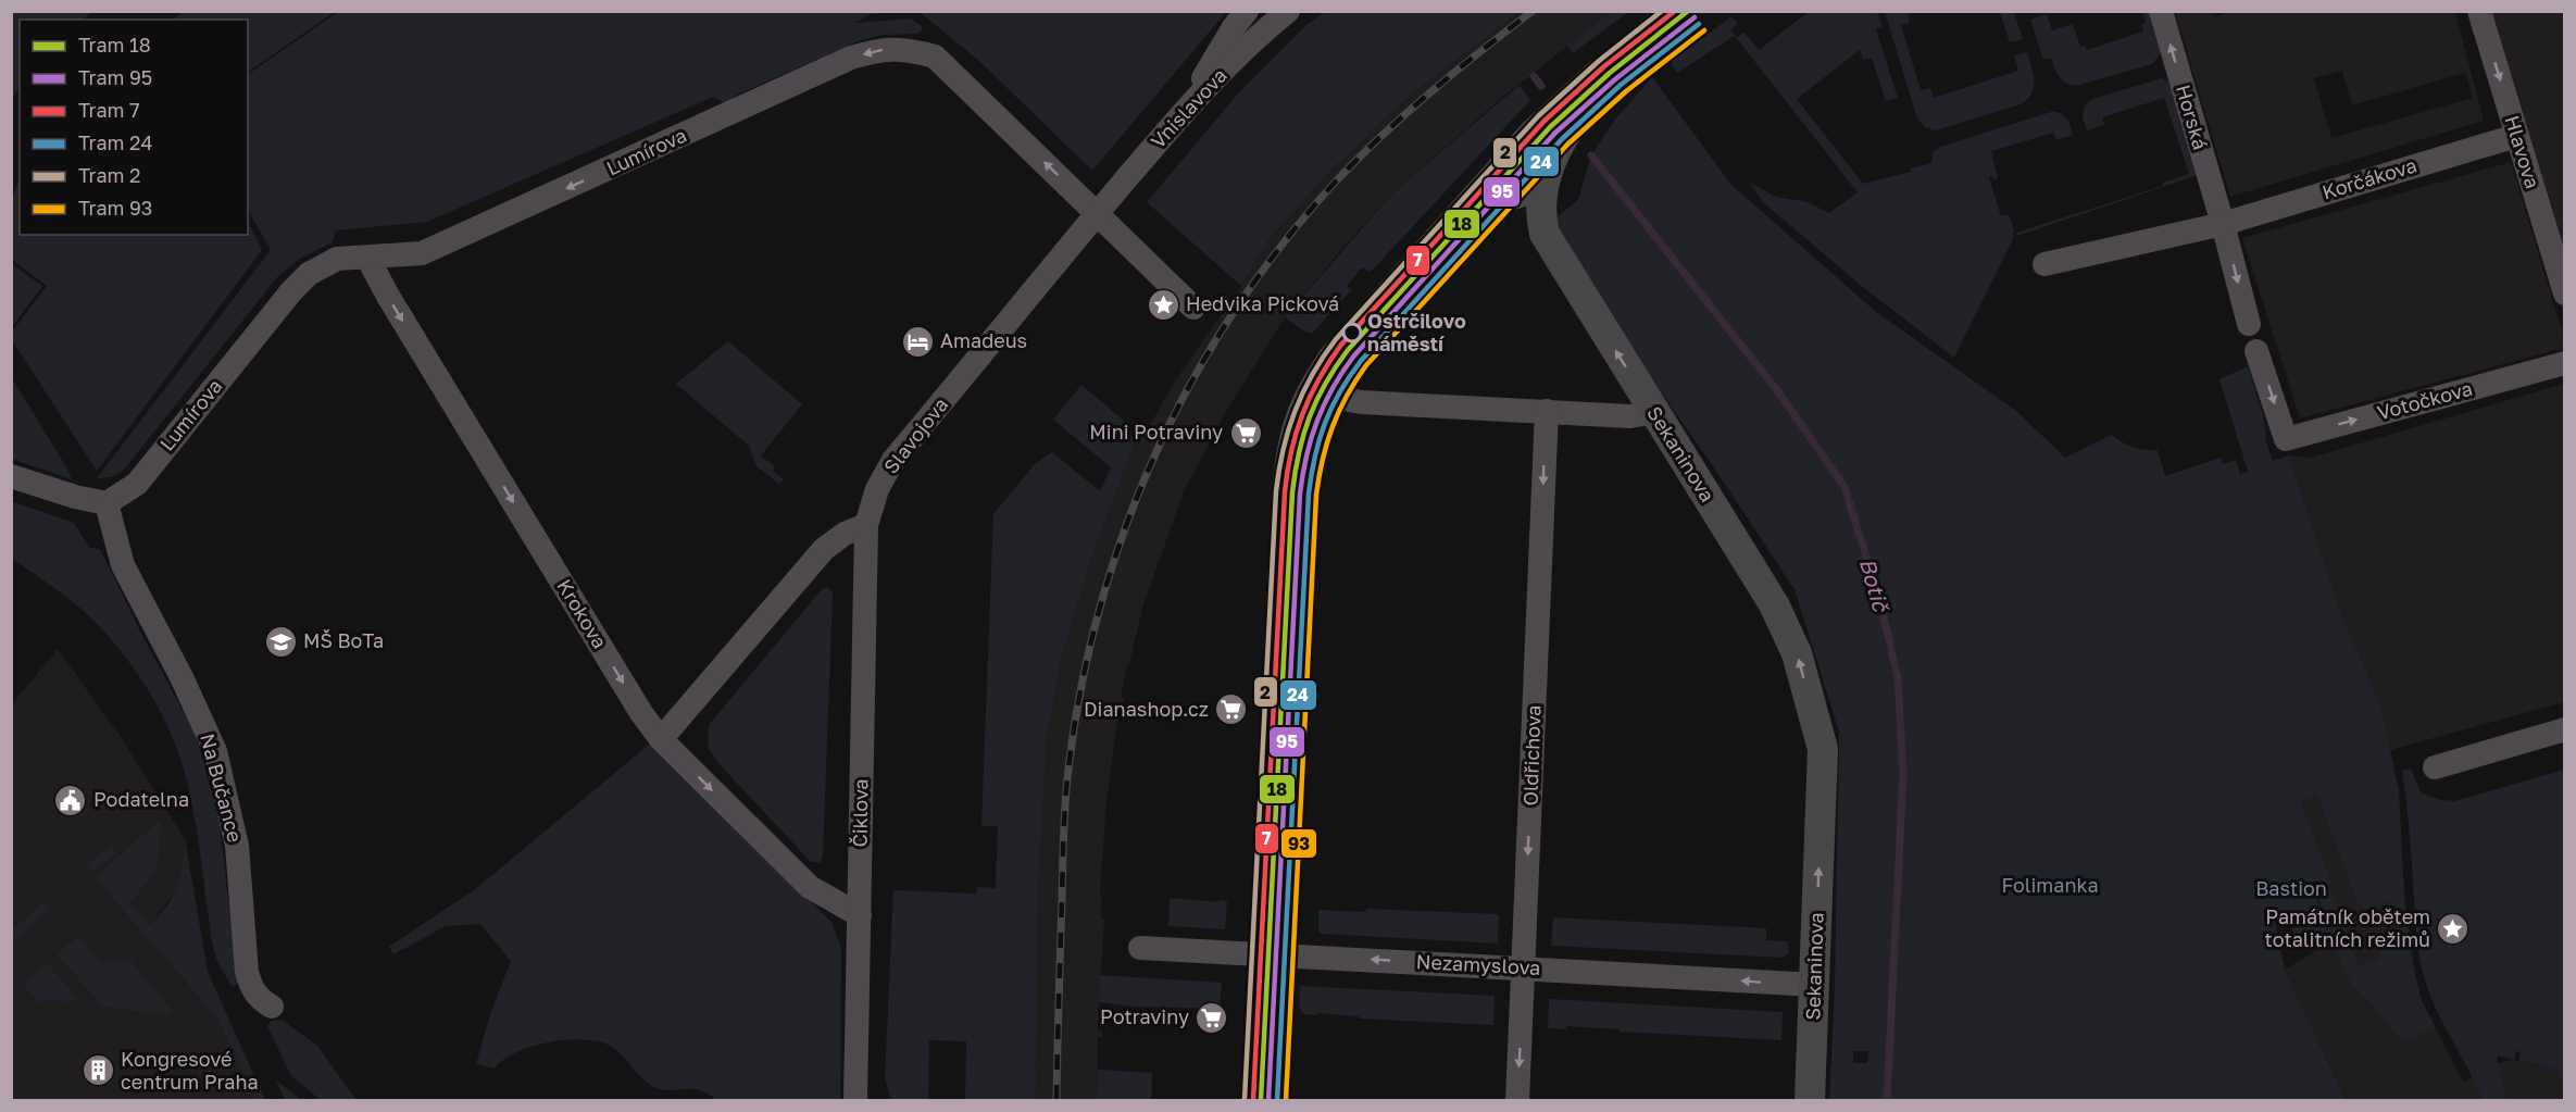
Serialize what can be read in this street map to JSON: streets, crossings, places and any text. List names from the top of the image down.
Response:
{
  "streets": {
    "main road": ["Sekaninova"],
    "street": [
      "Vnislavova",
      "Horská",
      "Lumírova",
      "Hlavova",
      "Korčákova",
      "Votočkova",
      "Slavojova",
      "Krokova",
      "Oldřichova",
      "Na Bučance",
      "Čiklova",
      "Nezamyslova"
    ]
  },
  "crossings": [
    ["Vnislavova", "Lumírova"],
    ["Vnislavova", "Slavojova"],
    ["Horská", "Korčákova"],
    ["Lumírova", "Slavojova"],
    ["Lumírova", "Krokova"],
    ["Lumírova", "Na Bučance"],
    ["Hlavova", "Korčákova"],
    ["Slavojova", "Čiklova"],
    ["Sekaninova", "Nezamyslova"],
    ["Krokova", "Čiklova"],
    ["Oldřichova", "Nezamyslova"]
  ],
  "one_way": [
    "Lumírova",
    "Hlavova",
    "Votočkova",
    "Sekaninova",
    "Krokova",
    "Oldřichova",
    "Nezamyslova"
  ],
  "water": ["Botič"],
  "parks": ["Folimanka", "Bastion"],
  "places": {
    "place": ["Hedvika Picková", "Památník obětem totalitních režimů"],
    "other": ["Ostrčilovo náměstí"],
    "hotel": ["Amadeus"],
    "supermarket": ["Mini Potraviny", "Dianashop.cz", "Potraviny"],
    "school or university": ["MŠ BoTa"],
    "public building": ["Podatelna"],
    "building": ["Kongresové centrum Praha"]
  },
  "lines": [
    "tram line 18",
    "tram line 7",
    "tram line 2",
    "tram line 95",
    "tram line 24",
    "tram line 93"
  ],
  "legend": [
    "Tram 18",
    "Tram 95",
    "Tram 7",
    "Tram 24",
    "Tram 2",
    "Tram 93"
  ]
}
